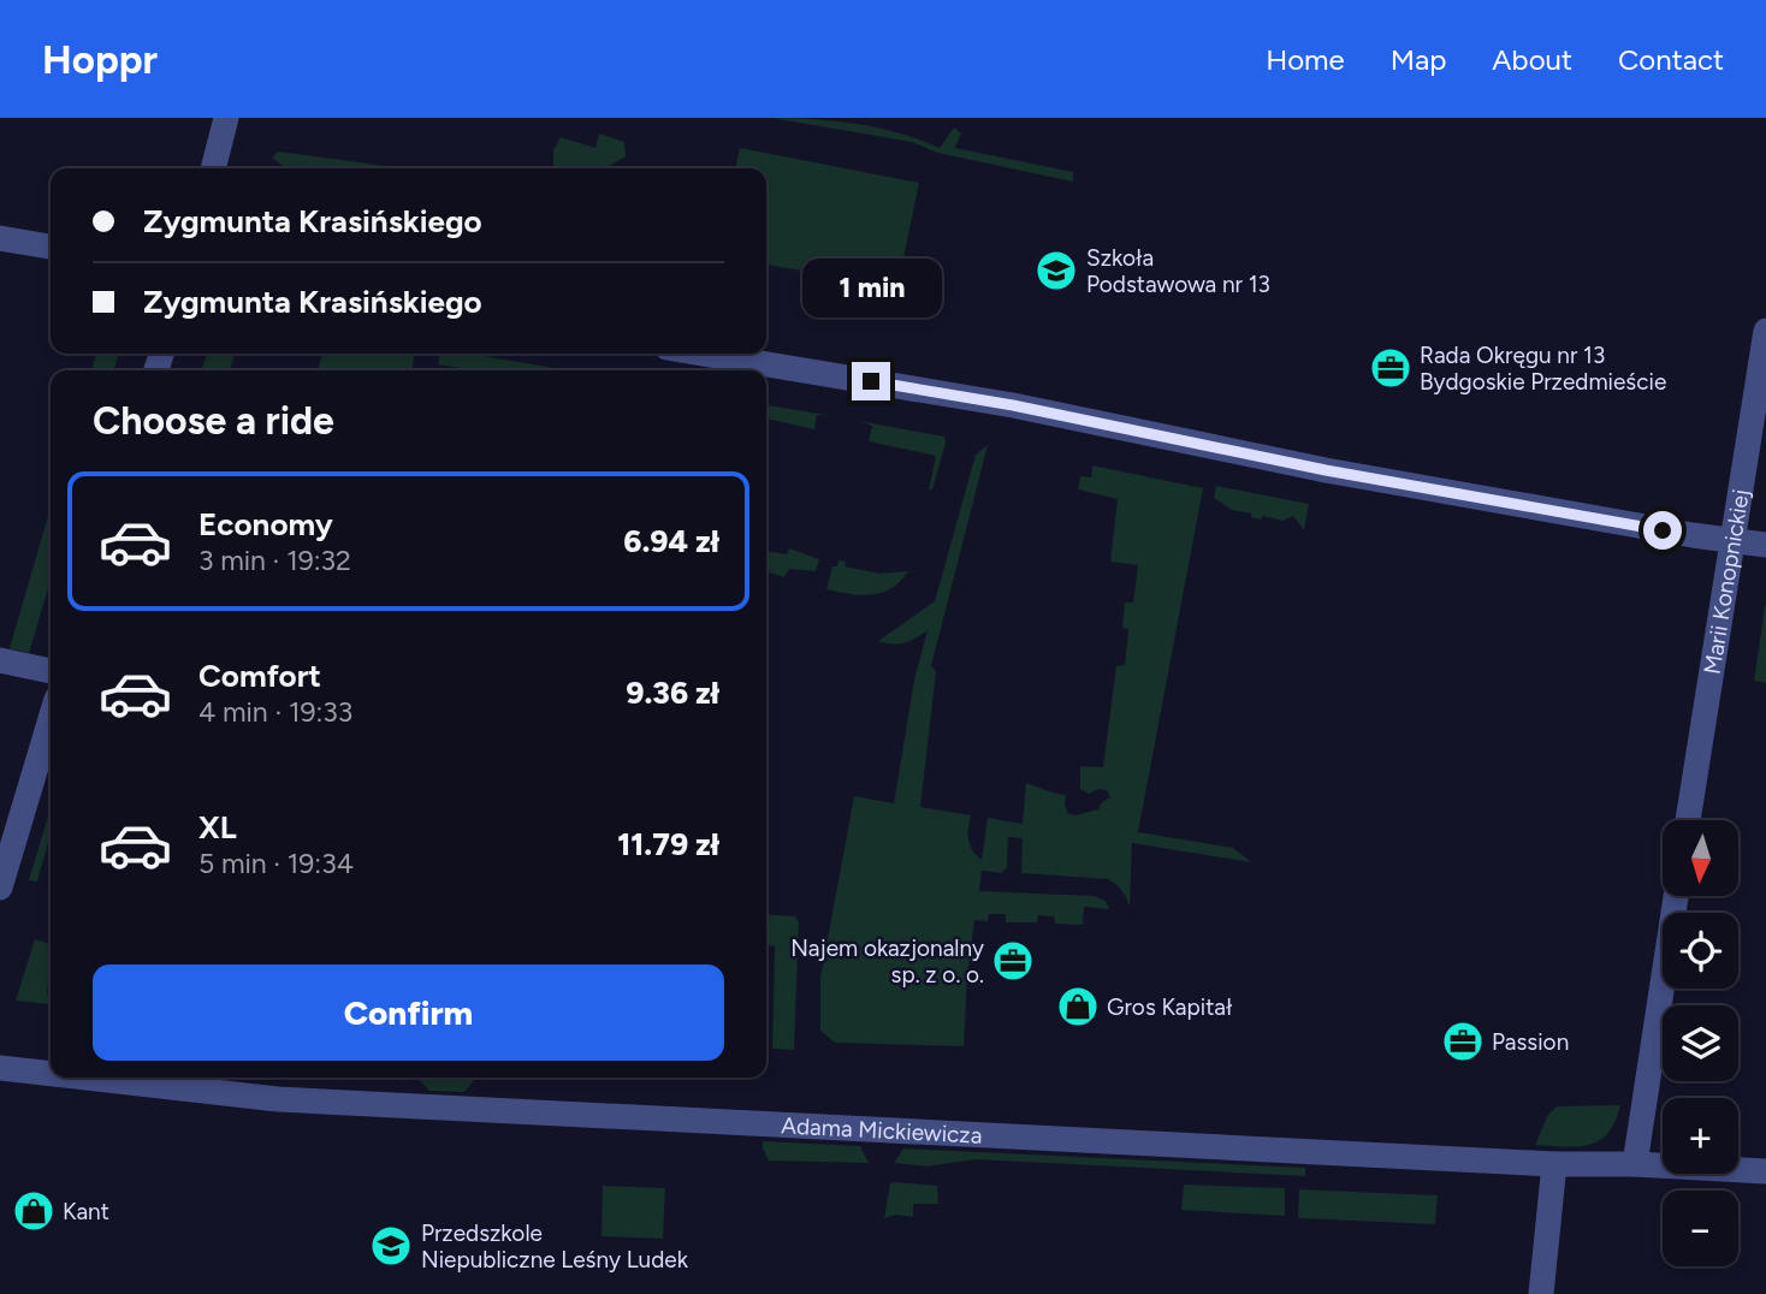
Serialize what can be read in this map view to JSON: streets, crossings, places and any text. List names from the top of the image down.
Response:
{
  "streets": {
    "street": ["Marii Konopnickiej", "Adama Mickiewicza"]
  },
  "places": {
    "school or university": ["Szkoła Podstawowa nr 13", "Przedszkole Niepubliczne Leśny Ludek"],
    "office": ["Rada Okręgu nr 13 Bydgoskie Przedmieście", "Najem okazjonalny sp. z o. o.", "Passion"],
    "shop": ["Gros Kapitał", "Kant"]
  },
  "north": "bottom",
  "page": {
    "header": "Hoppr",
    "nav": [
      "Home",
      "Map",
      "About",
      "Contact"
    ],
    "banner": ["Zygmunta Krasińskiego", "Zygmunta Krasińskiego"],
    "bubble": "1 min",
    "heading": "Choose a ride",
    "list": [
      {
        "name": "Economy",
        "note": "3 min · 19:32",
        "value": "6.94 zł"
      },
      {
        "name": "Comfort",
        "note": "4 min · 19:33",
        "value": "9.36 zł"
      },
      {
        "name": "XL",
        "note": "5 min · 19:34",
        "value": "11.79 zł"
      }
    ],
    "map_buttons": ["+", "−"],
    "buttons": "Confirm"
  }
}
